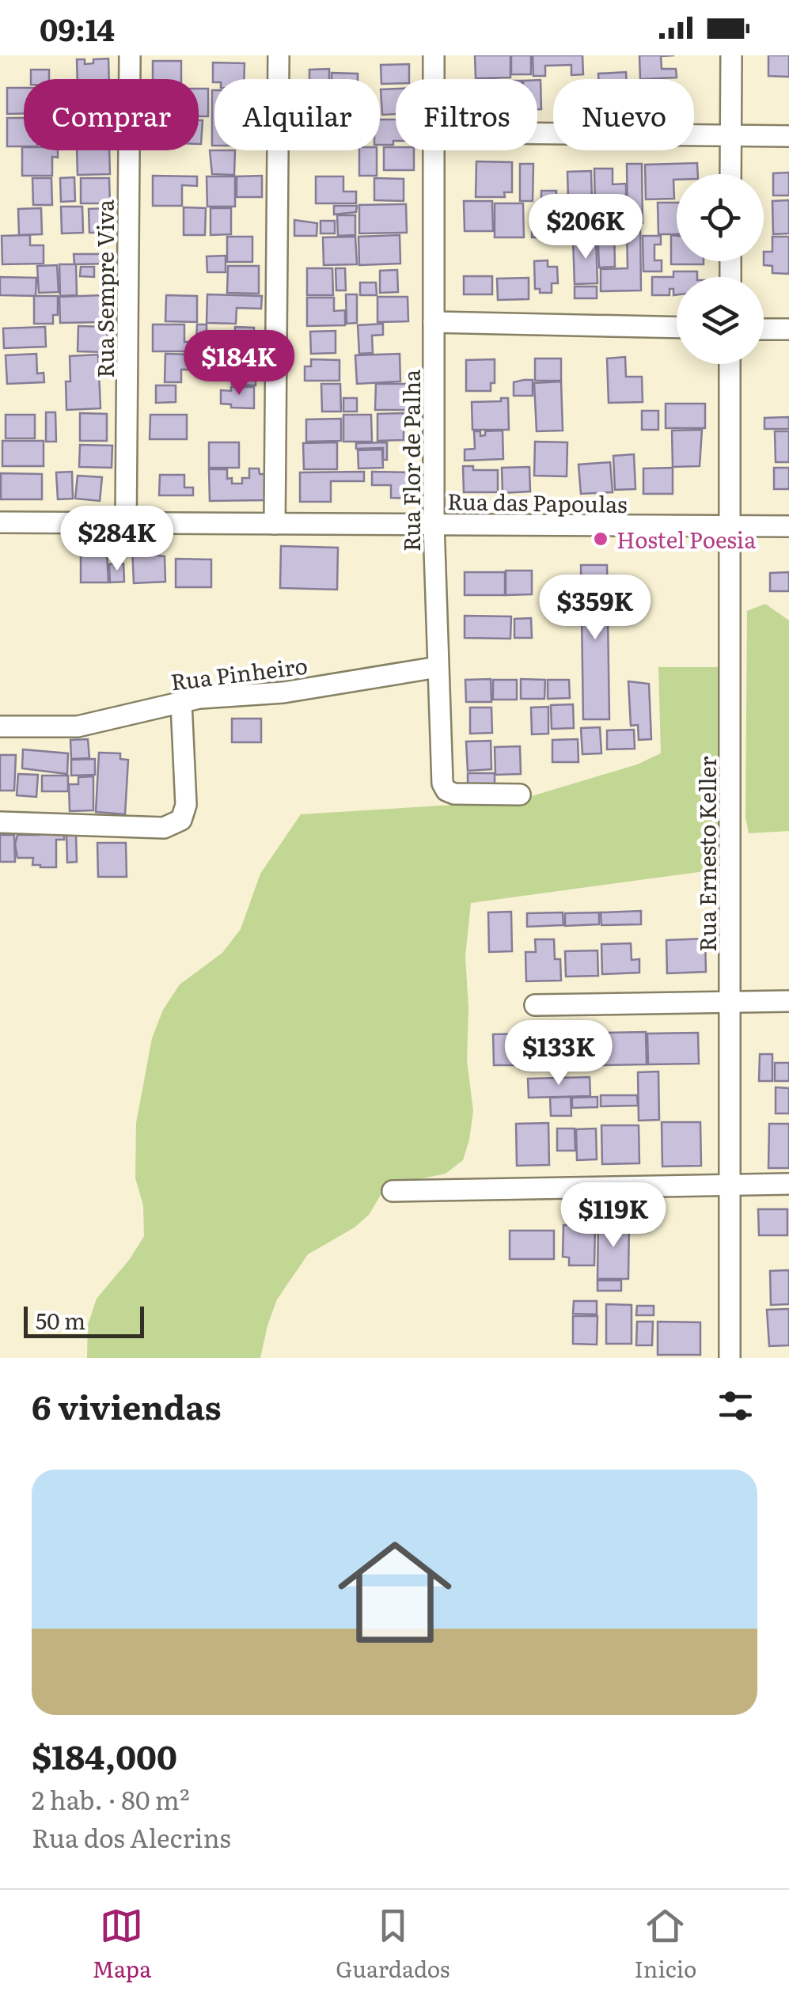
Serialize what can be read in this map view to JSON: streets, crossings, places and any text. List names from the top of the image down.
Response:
{
  "streets": {
    "street": [
      "Rua Sempre Viva",
      "Rua Flor de Palha",
      "Rua das Papoulas",
      "Rua Pinheiro",
      "Rua Ernesto Keller"
    ]
  },
  "crossings": [
    ["Rua Sempre Viva", "Rua das Papoulas"],
    ["Rua Flor de Palha", "Rua das Papoulas"],
    ["Rua Flor de Palha", "Rua Pinheiro"],
    ["Rua das Papoulas", "Rua Ernesto Keller"]
  ],
  "places": ["Hostel Poesia"],
  "scale_bar": "50 m",
  "page": {
    "status": "09:14",
    "chip": [
      "Comprar",
      "Alquilar",
      "Filtros",
      "Nuevo"
    ],
    "price": [
      "$206K",
      "$184K",
      "$284K",
      "$359K",
      "$133K",
      "$119K"
    ],
    "scale": "50 m",
    "heading": "6 viviendas",
    "list": [
      {
        "name": "$184,000",
        "note": "2 hab. · 80 m² · Rua dos Alecrins"
      }
    ],
    "tabs": ["Mapa", "Guardados", "Inicio"]
  }
}
